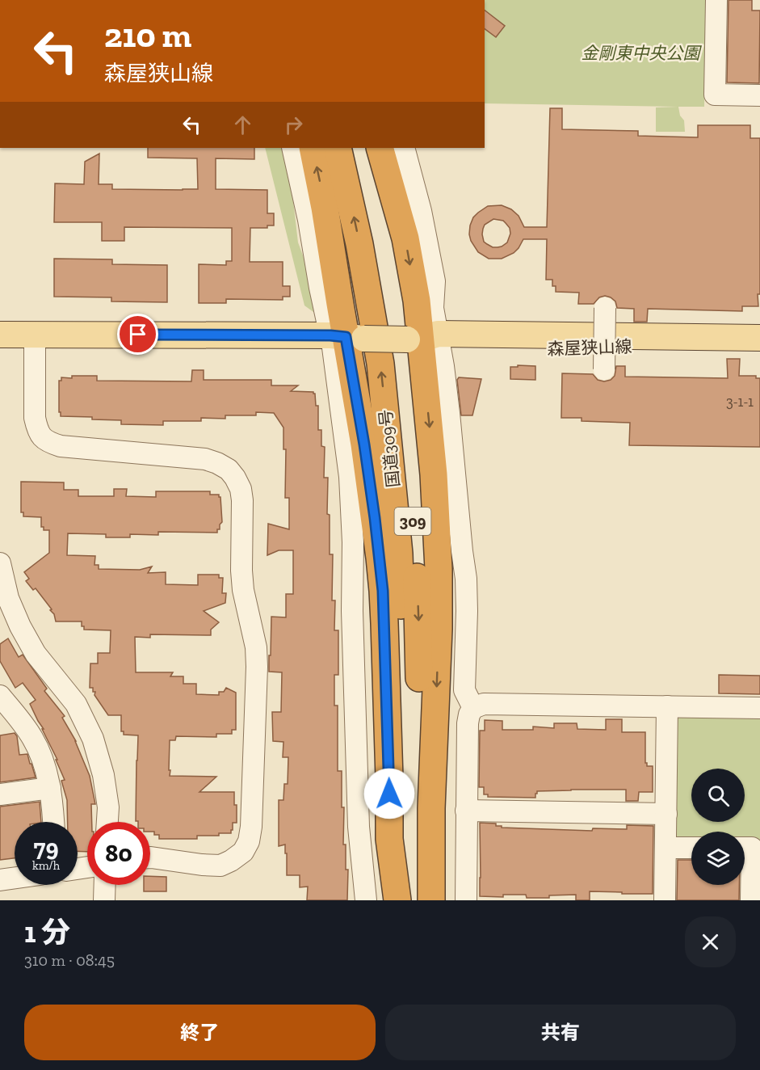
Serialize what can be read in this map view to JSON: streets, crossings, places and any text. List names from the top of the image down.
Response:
{
  "streets": {
    "highway": ["国道309号", "309"],
    "main road": ["森屋狭山線"]
  },
  "parks": ["金剛東中央公園"],
  "house_numbers": ["3-1-1"],
  "page": {
    "turn": ["210 m", "森屋狭山線"],
    "speed": "79 km/h",
    "limit": "80",
    "heading": ["1 分", "310 m · 08:45"],
    "buttons": ["終了", "共有"]
  }
}
